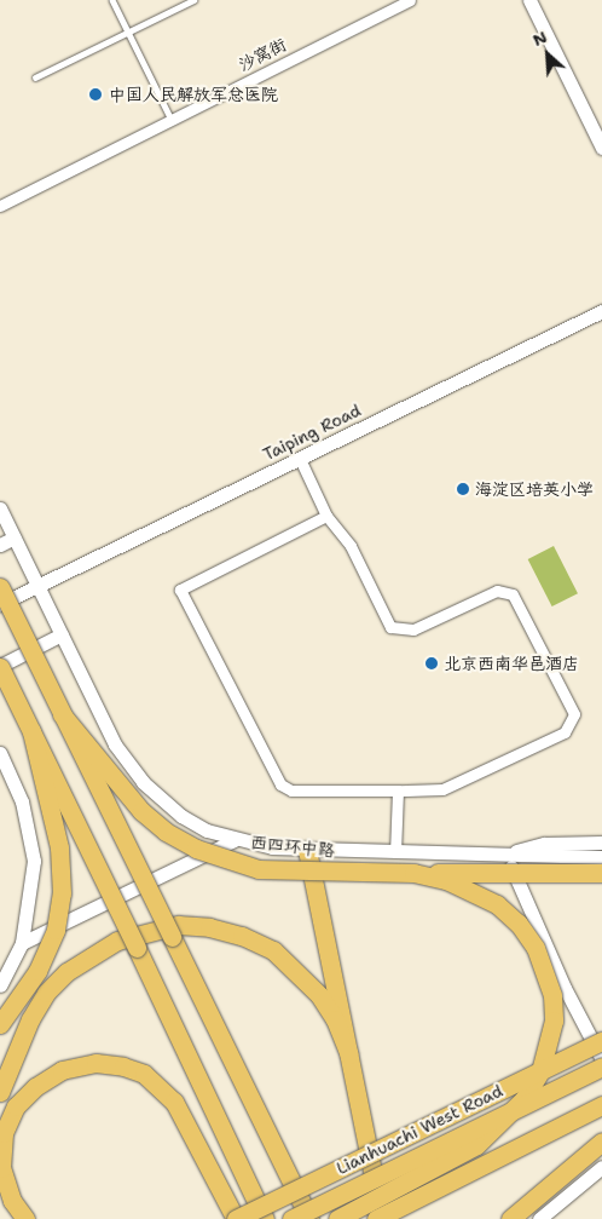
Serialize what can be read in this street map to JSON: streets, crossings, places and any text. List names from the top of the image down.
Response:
{
  "streets": {
    "highway": ["Lianhuachi West Road"],
    "street": ["沙窝街", "Taiping Road", "西四环中路"]
  },
  "crossings": [
    ["Taiping Road", "西四环中路"]
  ],
  "places": ["中国人民解放军总医院", "海淀区培英小学", "北京西南华邑酒店"],
  "north": "top left"
}
